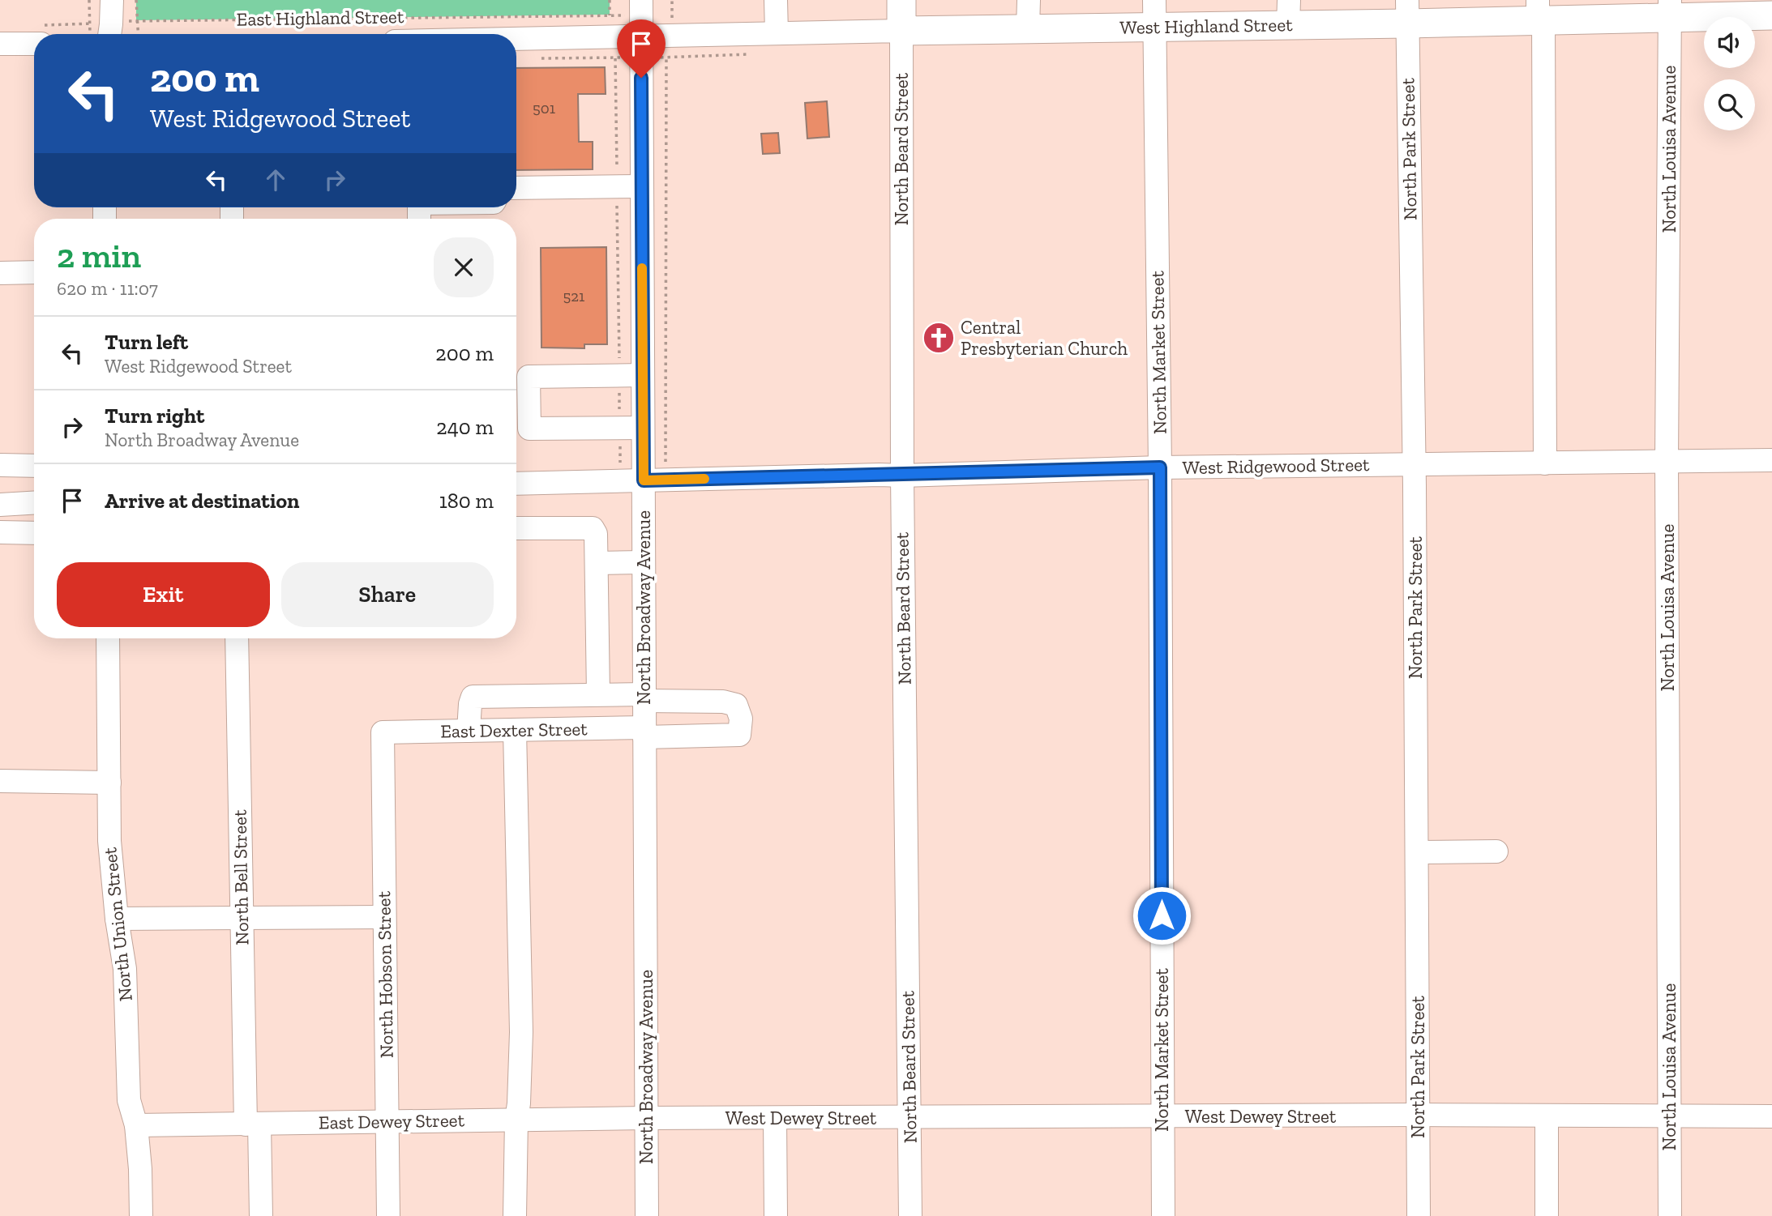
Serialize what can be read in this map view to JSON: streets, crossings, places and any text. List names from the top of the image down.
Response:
{
  "streets": {
    "main road": ["West Highland Street", "North Beard Street"],
    "street": [
      "East Highland Street",
      "North Park Street",
      "North Louisa Avenue",
      "North Market Street",
      "West Ridgewood Street",
      "North Broadway Avenue",
      "East Dexter Street",
      "North Bell Street",
      "North Union Street",
      "North Hobson Street",
      "West Dewey Street",
      "East Dewey Street"
    ]
  },
  "crossings": [
    ["East Highland Street", "West Highland Street"],
    ["East Highland Street", "North Broadway Avenue"],
    ["West Highland Street", "North Beard Street"],
    ["West Highland Street", "North Park Street"],
    ["West Highland Street", "North Louisa Avenue"],
    ["West Highland Street", "North Market Street"],
    ["West Highland Street", "North Broadway Avenue"],
    ["North Beard Street", "West Ridgewood Street"],
    ["North Beard Street", "West Dewey Street"],
    ["North Park Street", "West Ridgewood Street"],
    ["North Park Street", "West Dewey Street"],
    ["North Louisa Avenue", "West Ridgewood Street"],
    ["North Louisa Avenue", "West Dewey Street"],
    ["North Market Street", "West Ridgewood Street"],
    ["North Market Street", "West Dewey Street"],
    ["West Ridgewood Street", "North Broadway Avenue"],
    ["North Broadway Avenue", "East Dexter Street"],
    ["North Broadway Avenue", "West Dewey Street"],
    ["North Broadway Avenue", "East Dewey Street"],
    ["East Dexter Street", "North Hobson Street"],
    ["North Bell Street", "East Dewey Street"],
    ["North Union Street", "East Dewey Street"],
    ["North Hobson Street", "East Dewey Street"],
    ["West Dewey Street", "East Dewey Street"]
  ],
  "places": {
    "church": ["Central Presbyterian Church"]
  },
  "house_numbers": ["501", "521"],
  "page": {
    "turn": ["200 m", "West Ridgewood Street"],
    "heading": ["2 min", "620 m · 11:07"],
    "list": [
      {
        "name": "Turn left",
        "note": "West Ridgewood Street",
        "value": "200 m"
      },
      {
        "name": "Turn right",
        "note": "North Broadway Avenue",
        "value": "240 m"
      },
      {
        "name": "Arrive at destination",
        "value": "180 m"
      }
    ],
    "buttons": ["Exit", "Share"]
  }
}
